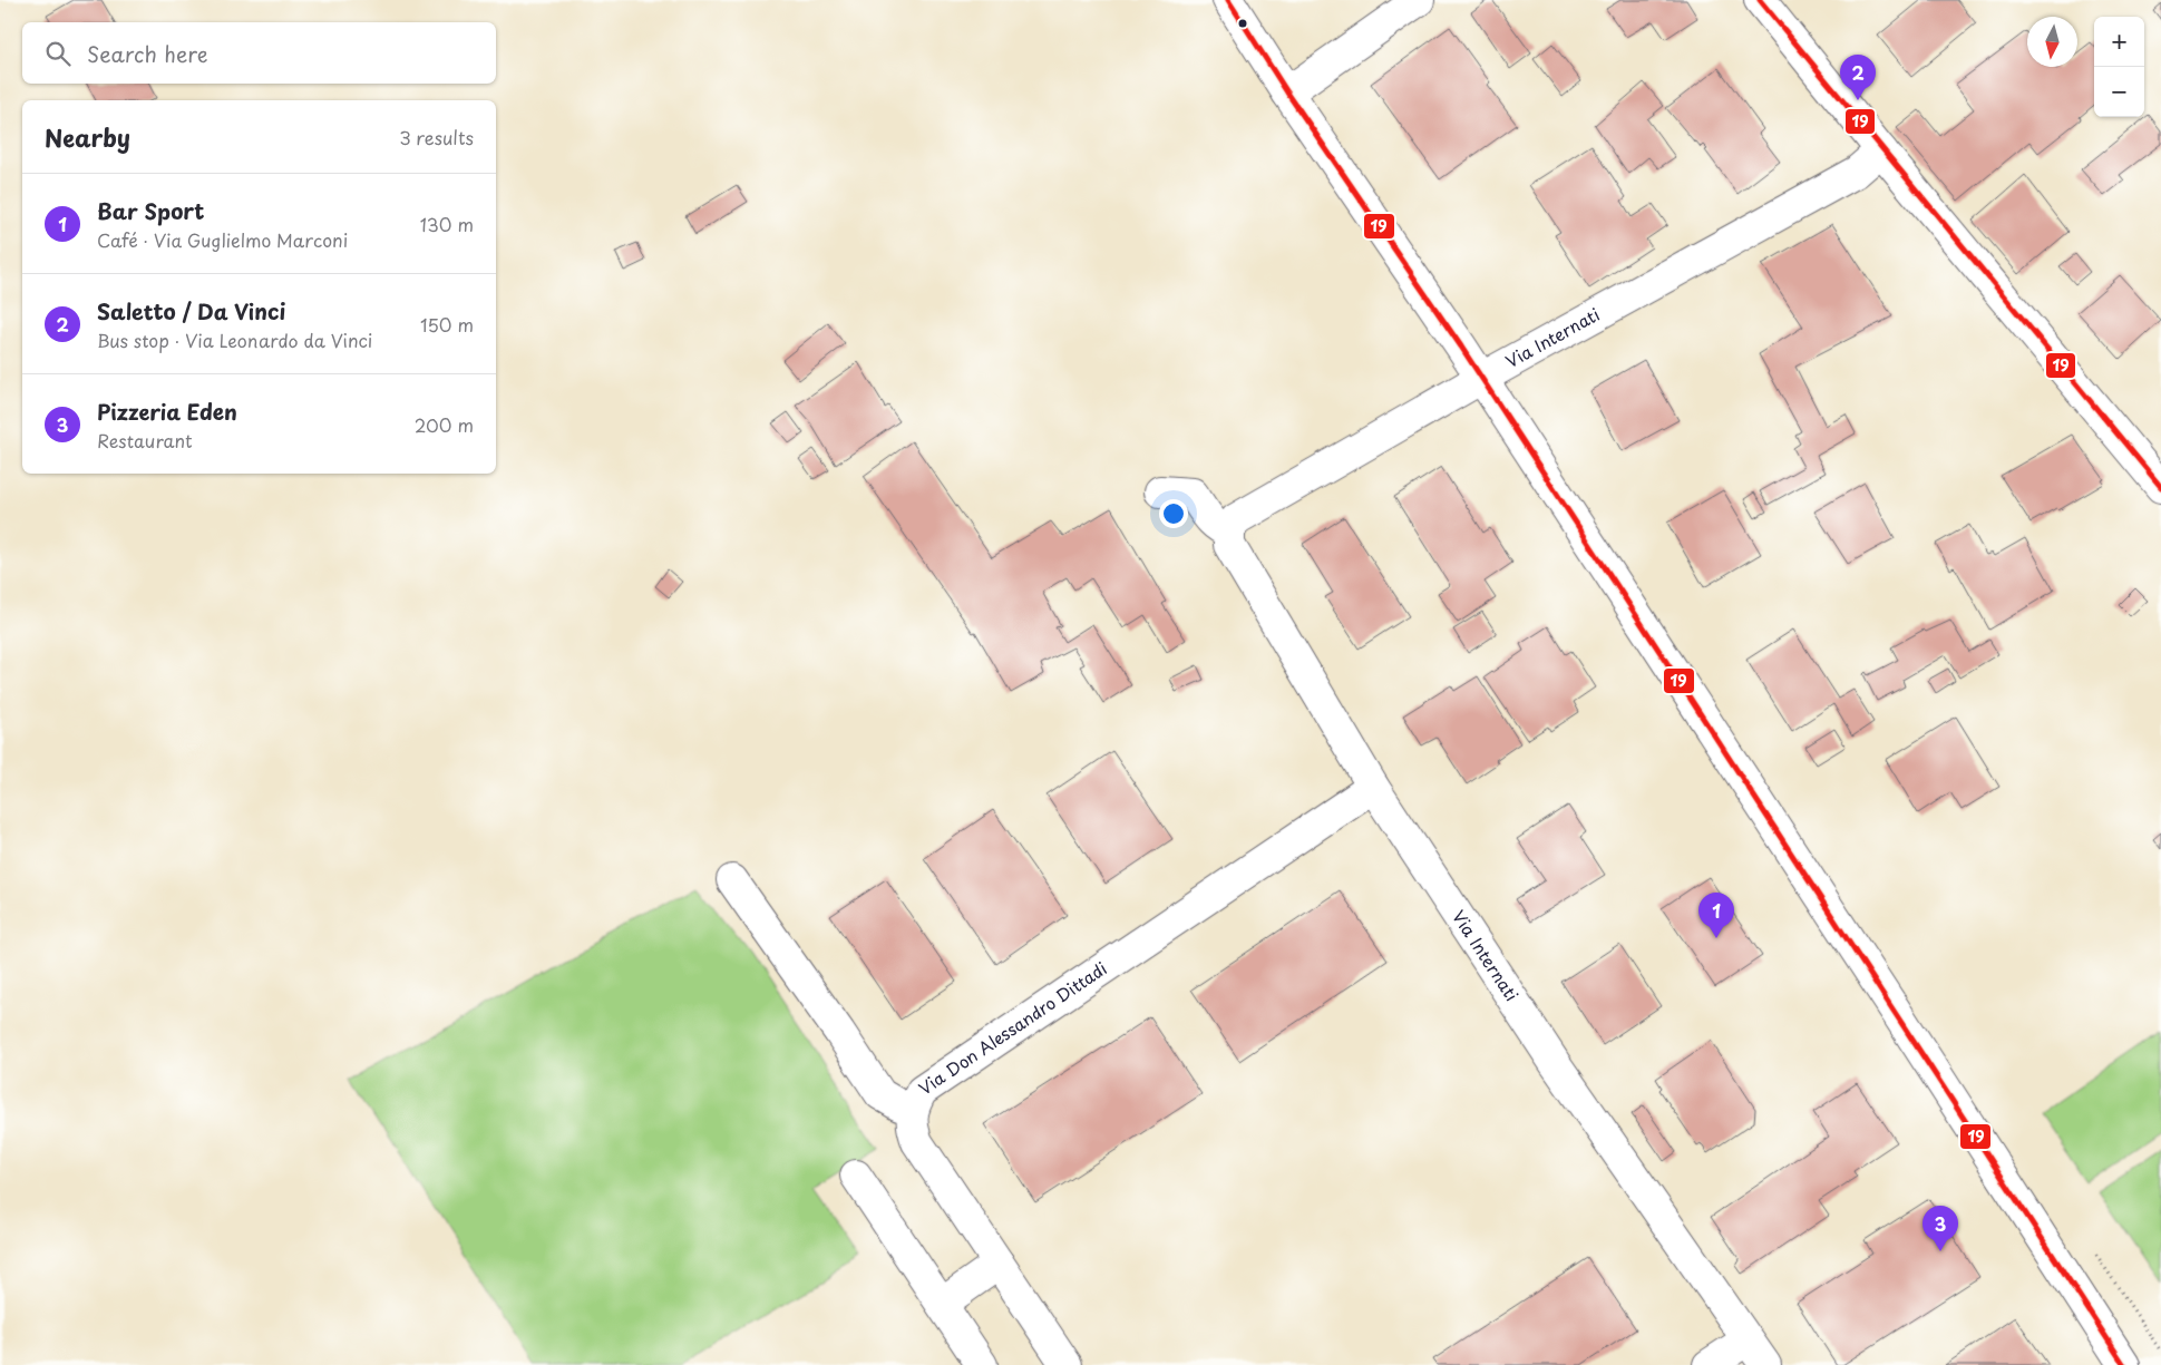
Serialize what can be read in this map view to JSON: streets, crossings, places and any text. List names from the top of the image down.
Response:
{
  "streets": {
    "street": ["Via Internati", "Via Don Alessandro Dittadi"]
  },
  "crossings": [
    ["Via Internati", "Via Don Alessandro Dittadi"]
  ],
  "lines": ["transit line 19"],
  "north": "bottom",
  "page": {
    "map_buttons": ["+", "−"],
    "search": "Search here",
    "pins": ["2", "1", "3"],
    "heading": ["Nearby", "3 results"],
    "list": [
      {
        "mark": "1",
        "name": "Bar Sport",
        "note": "Café · Via Guglielmo Marconi",
        "value": "130 m"
      },
      {
        "mark": "2",
        "name": "Saletto / Da Vinci",
        "note": "Bus stop · Via Leonardo da Vinci",
        "value": "150 m"
      },
      {
        "mark": "3",
        "name": "Pizzeria Eden",
        "note": "Restaurant",
        "value": "200 m"
      }
    ]
  }
}
